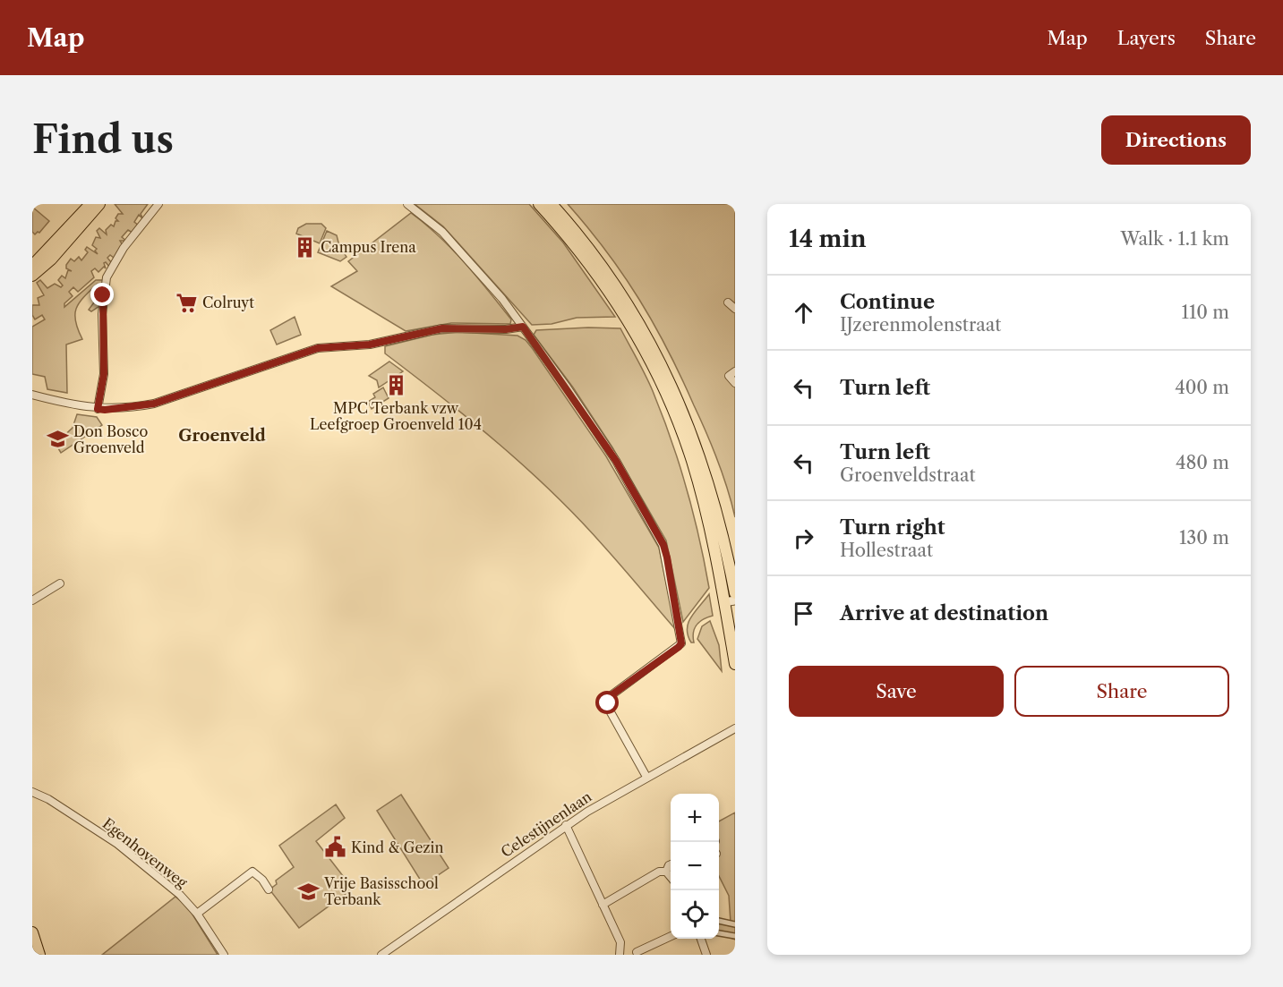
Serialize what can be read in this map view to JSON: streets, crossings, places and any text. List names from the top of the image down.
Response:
{
  "streets": {
    "street": ["Celestijnenlaan", "Egenhovenweg"]
  },
  "districts": ["Groenveld"],
  "places": {
    "building": ["Campus Irena", "MPC Terbank vzw Leefgroep Groenveld 104"],
    "supermarket": ["Colruyt"],
    "school or university": ["Don Bosco Groenveld", "Vrije Basisschool Terbank"],
    "public building": ["Kind & Gezin"]
  },
  "page": {
    "header": "Map",
    "nav": ["Map", "Layers", "Share"],
    "buttons": [
      "Directions",
      ["Save", "Share"]
    ],
    "title": "Find us",
    "heading": ["14 min", "Walk · 1.1 km"],
    "list": [
      ["Continue", "IJzerenmolenstraat", "110 m"],
      ["Turn left", "400 m"],
      ["Turn left", "Groenveldstraat", "480 m"],
      ["Turn right", "Hollestraat", "130 m"],
      "Arrive at destination"
    ],
    "map_buttons": ["+", "−"]
  }
}
